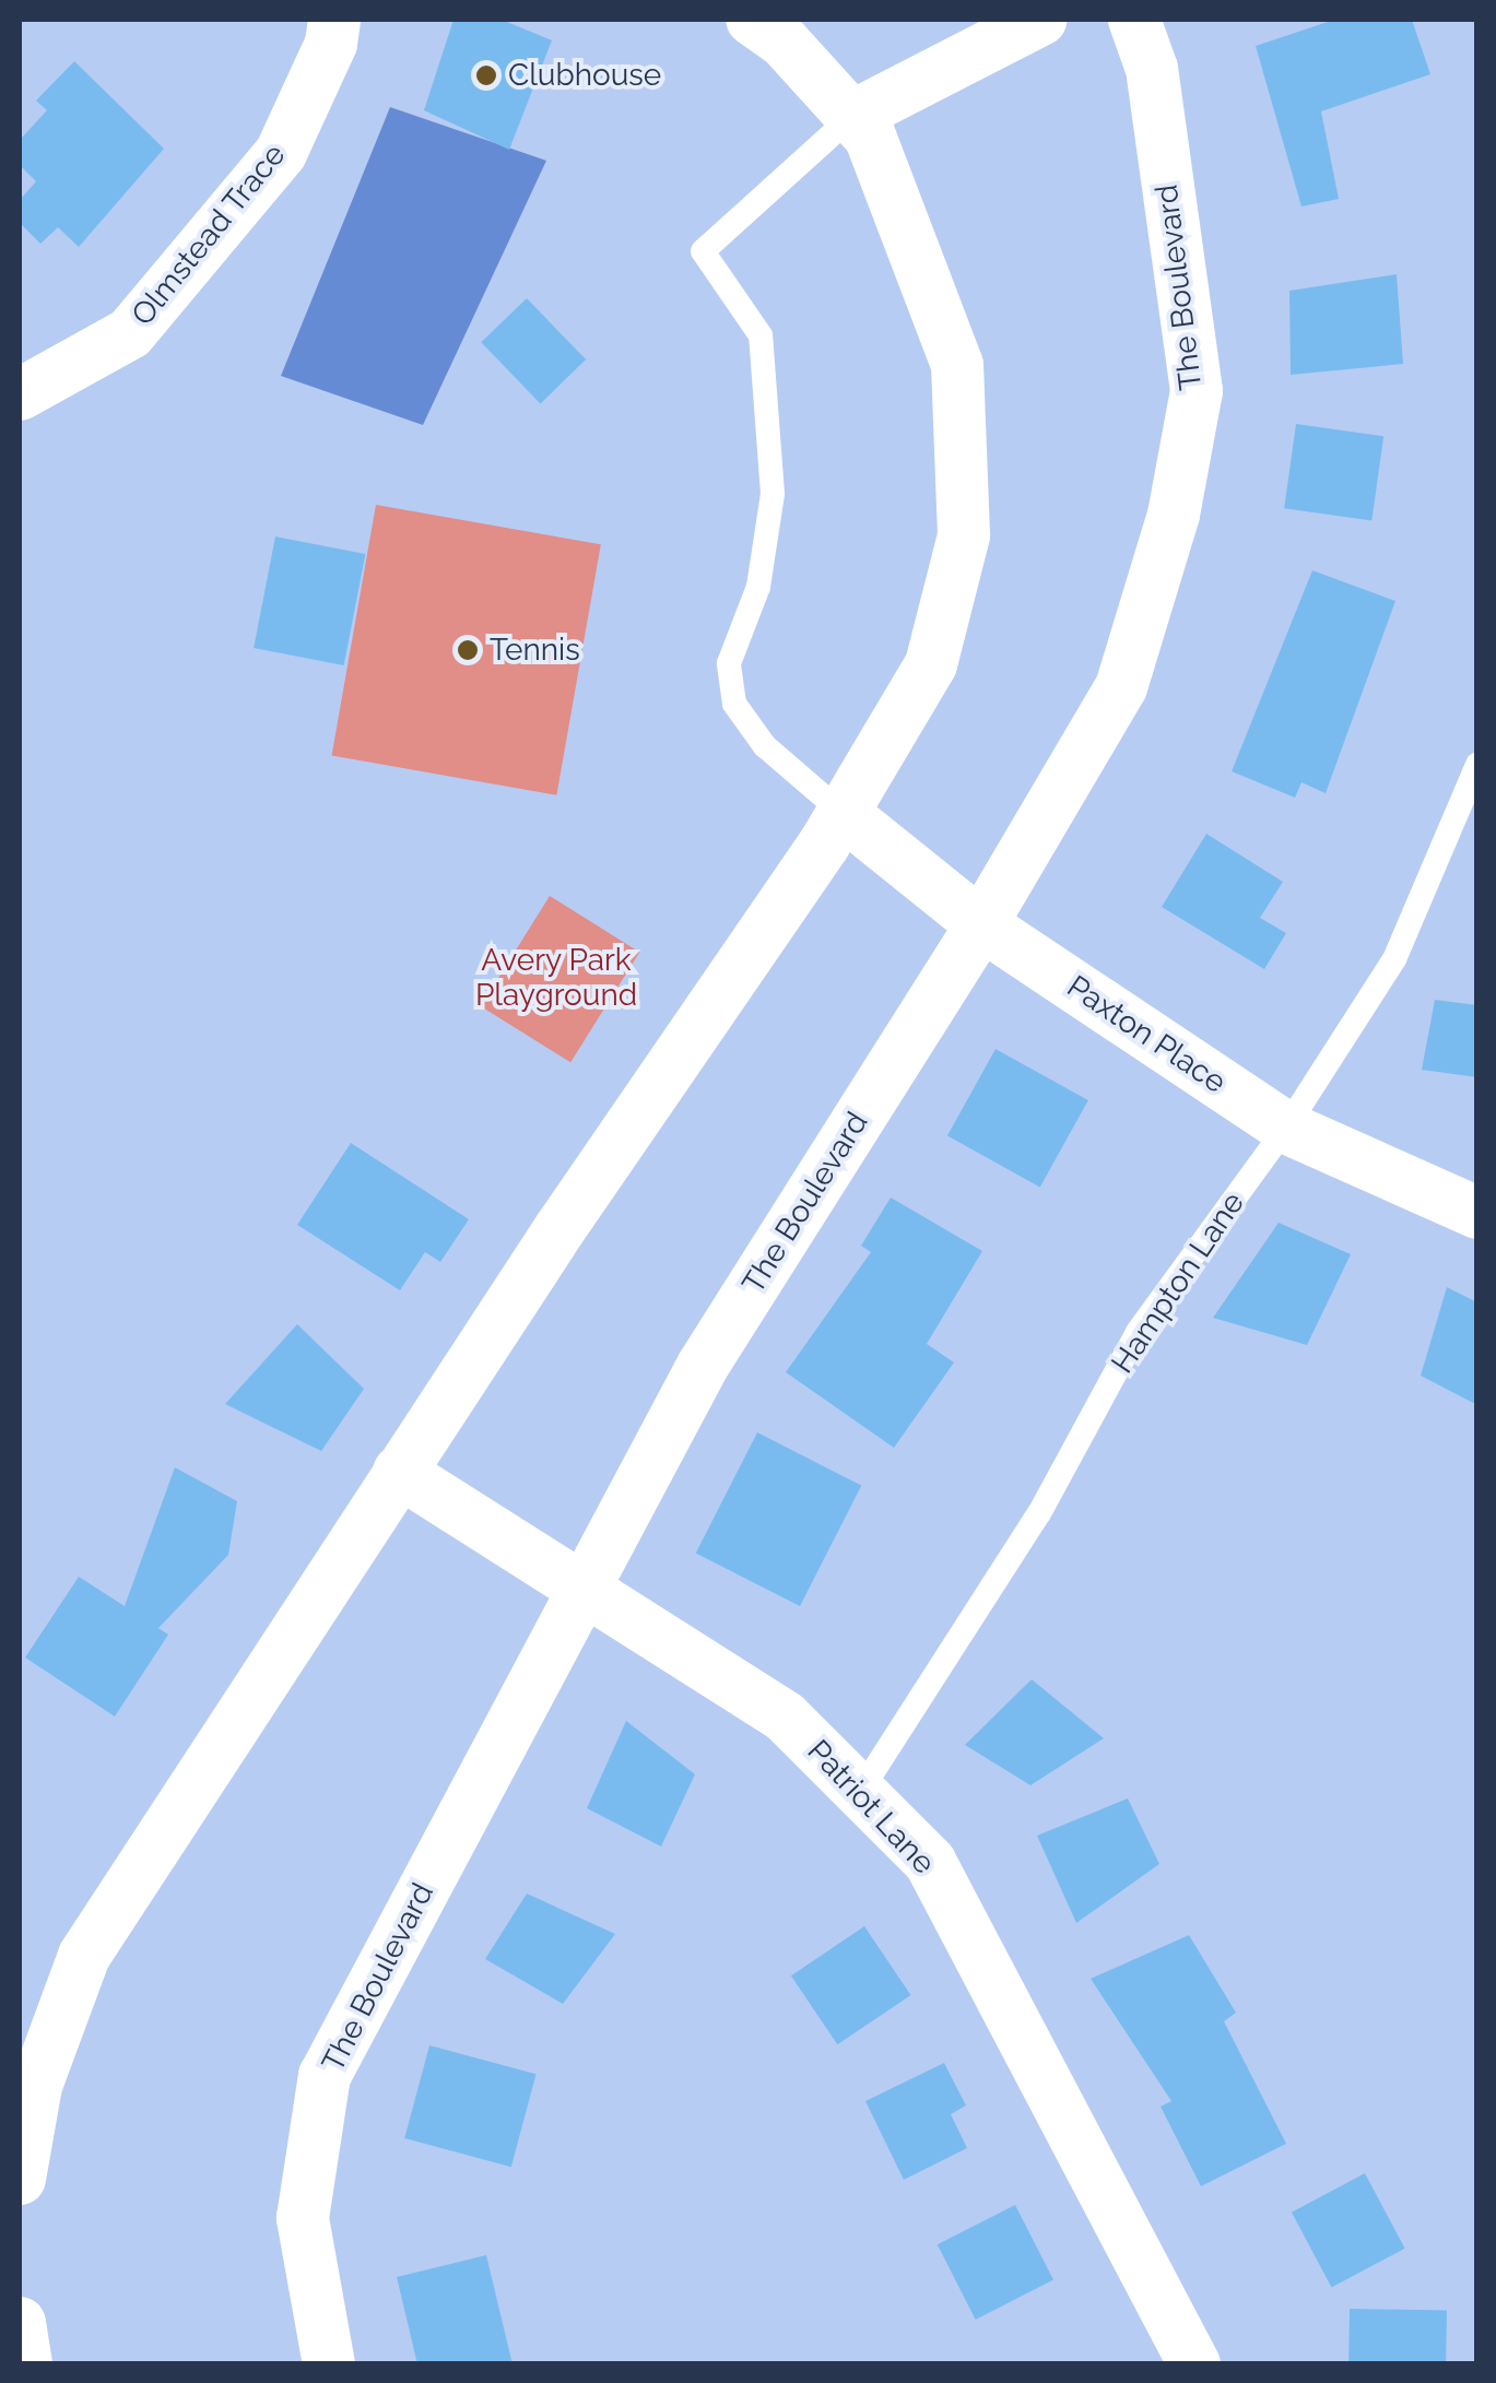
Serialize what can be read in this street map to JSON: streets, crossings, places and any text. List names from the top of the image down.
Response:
{
  "streets": {
    "street": [
      "Olmstead Trace",
      "The Boulevard",
      "Paxton Place",
      "Patriot Lane"
    ],
    "lane": ["Hampton Lane"]
  },
  "crossings": [
    ["The Boulevard", "Paxton Place"],
    ["The Boulevard", "Patriot Lane"],
    ["Paxton Place", "Hampton Lane"],
    ["Hampton Lane", "Patriot Lane"]
  ],
  "parks": ["Avery Park Playground"],
  "places": ["Clubhouse", "Tennis"]
}
